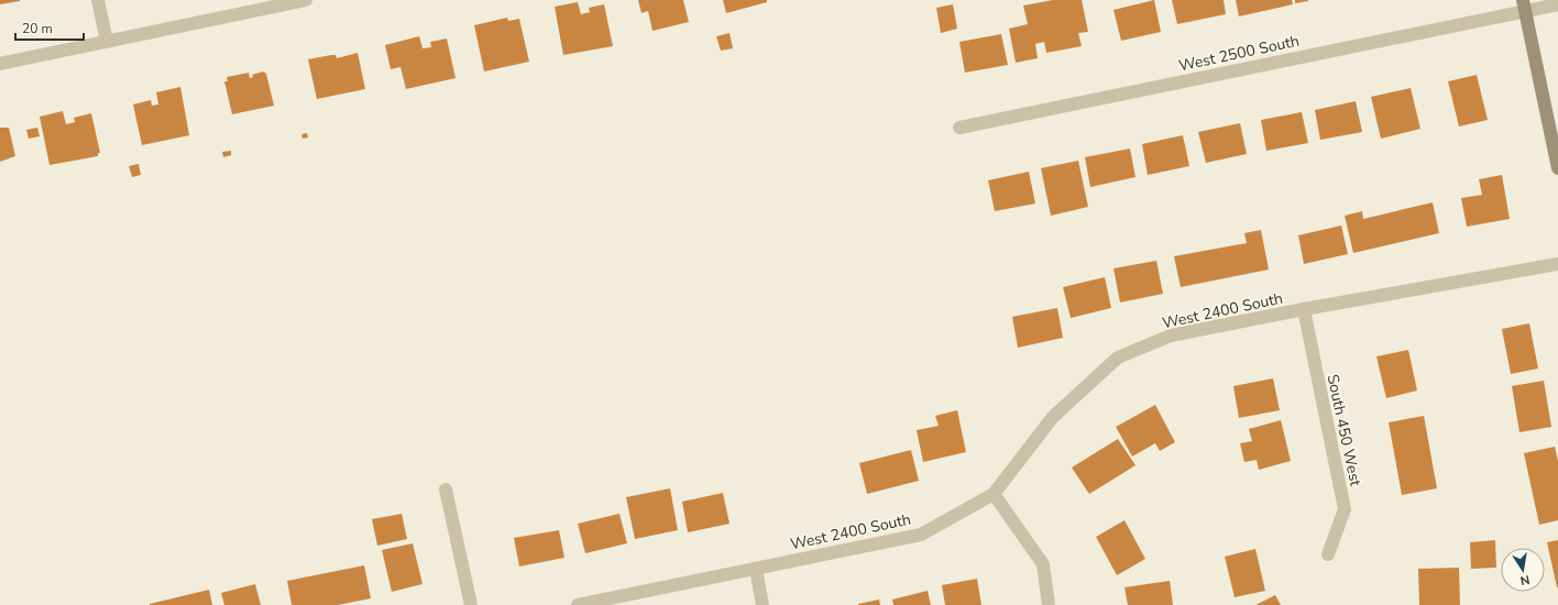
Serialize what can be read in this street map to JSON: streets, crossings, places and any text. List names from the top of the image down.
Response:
{
  "streets": {
    "street": ["West 2500 South", "West 2400 South", "South 450 West"]
  },
  "crossings": [
    ["West 2400 South", "South 450 West"]
  ],
  "scale_bar": "20 m",
  "north": "bottom"
}
